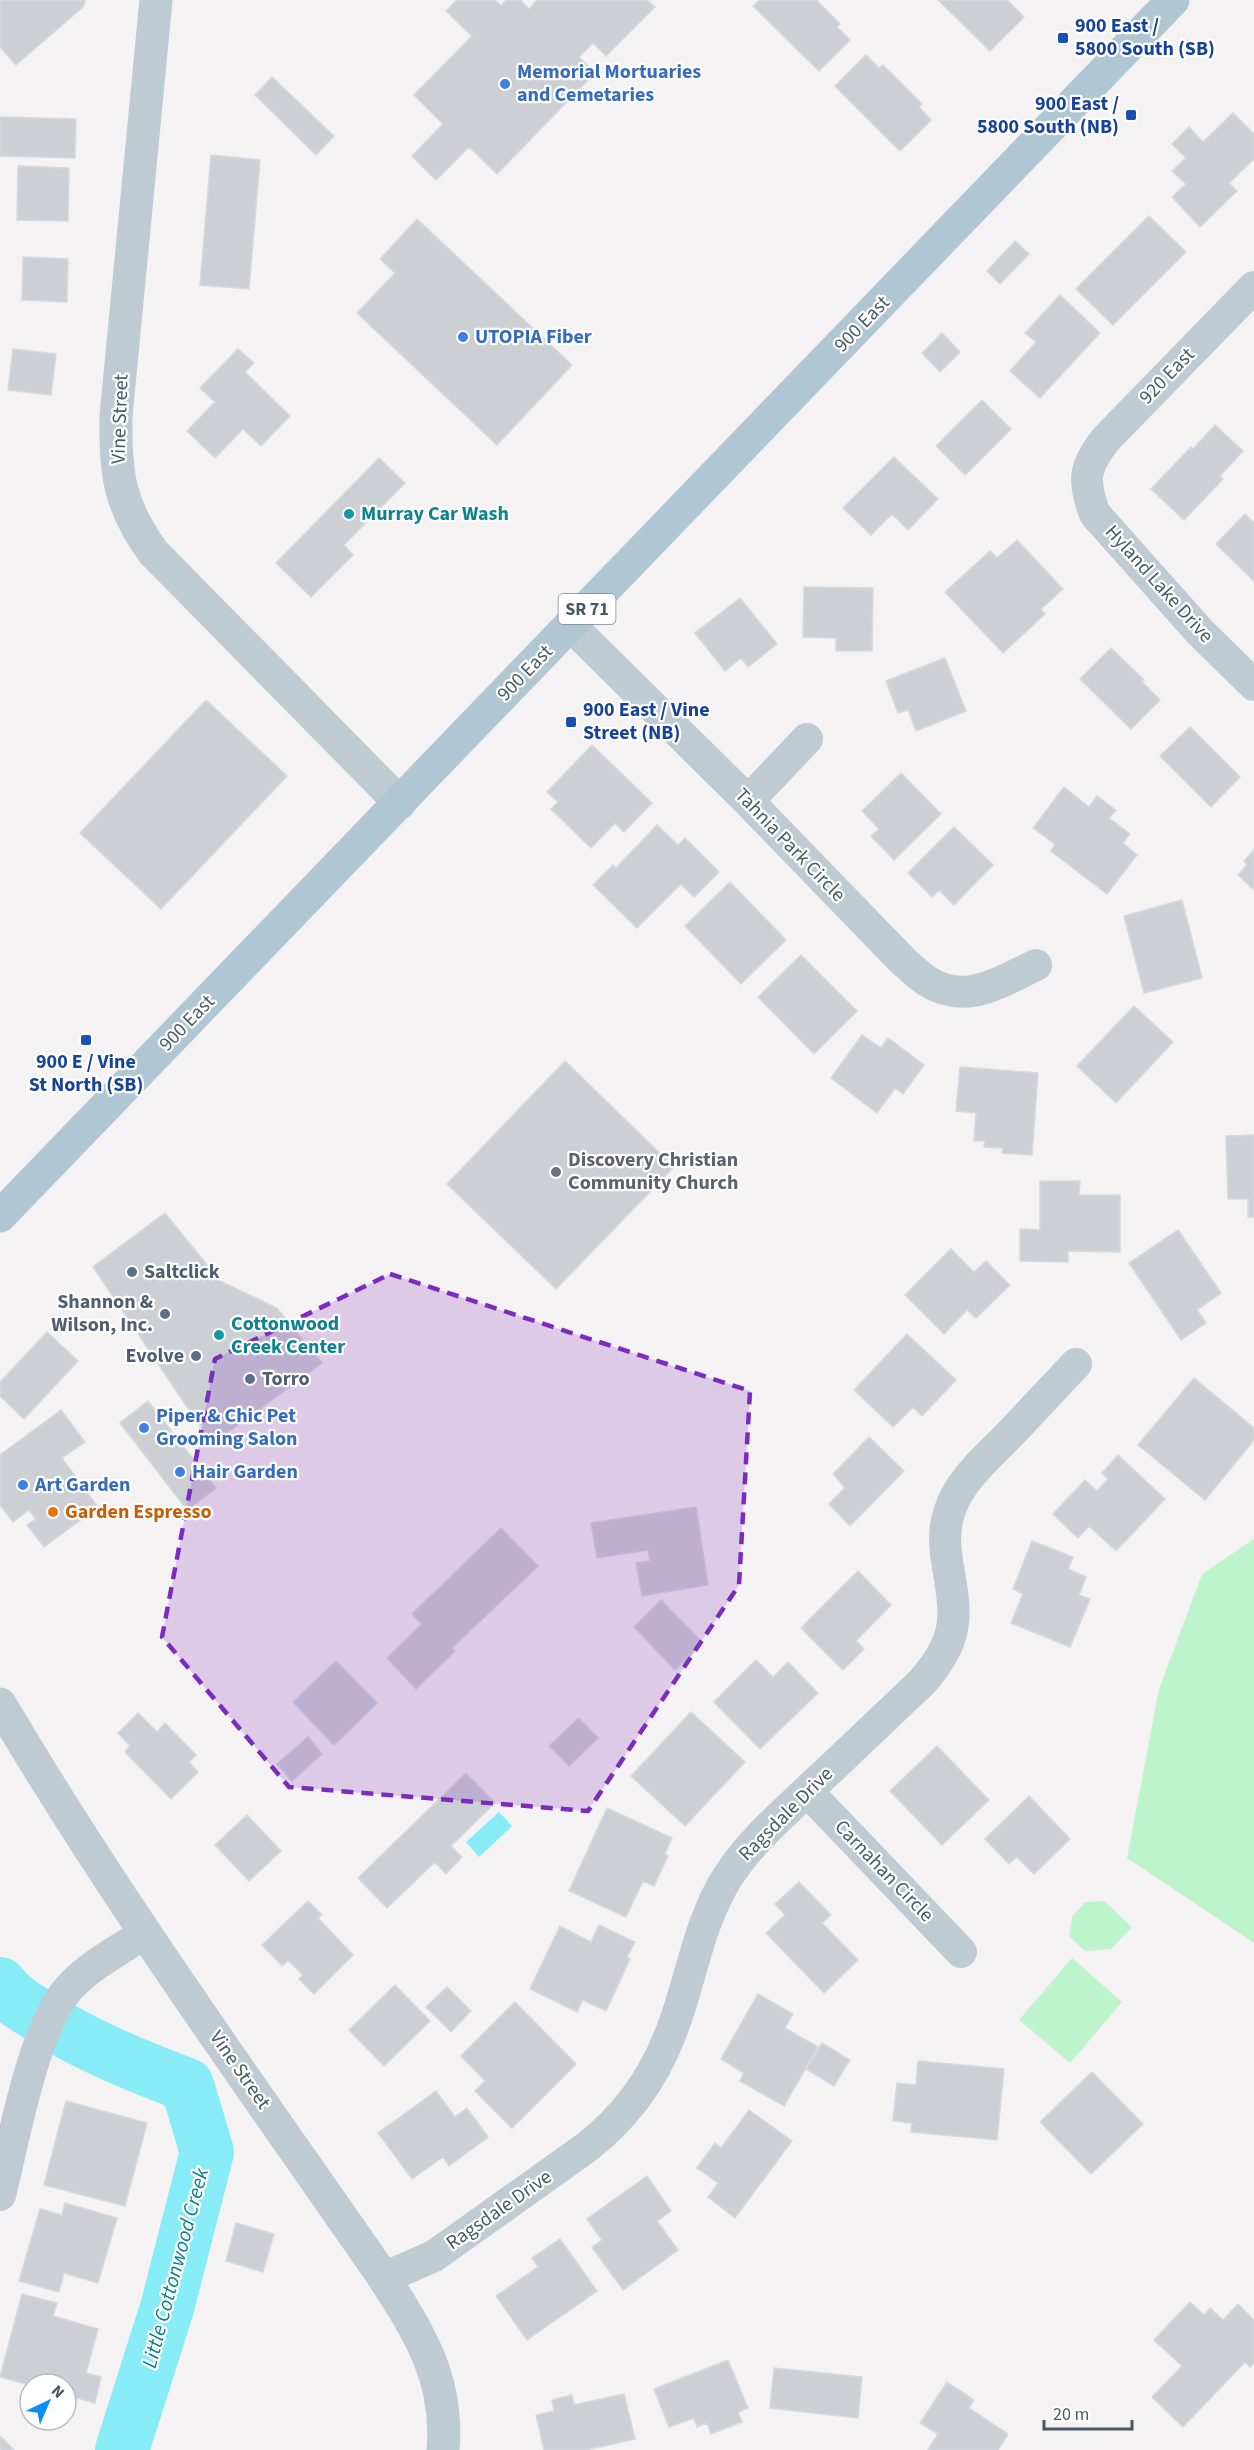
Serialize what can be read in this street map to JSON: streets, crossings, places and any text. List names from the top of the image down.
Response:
{
  "streets": {
    "main road": ["900 East", "SR 71"],
    "street": [
      "920 East",
      "Vine Street",
      "Hyland Lake Drive",
      "Tahnia Park Circle",
      "Ragsdale Drive",
      "Carnahan Circle"
    ]
  },
  "crossings": [
    ["900 East", "Vine Street"],
    ["900 East", "Tahnia Park Circle"],
    ["920 East", "Hyland Lake Drive"],
    ["Vine Street", "Ragsdale Drive"],
    ["Ragsdale Drive", "Carnahan Circle"]
  ],
  "water": ["Little Cottonwood Creek"],
  "places": {
    "transit": [
      "900 East / 5800 South (SB)",
      "900 East / 5800 South (NB)",
      "900 East / Vine Street (NB)",
      "900 E / Vine St North (SB)"
    ],
    "other": [
      "Memorial Mortuaries and Cemetaries",
      "UTOPIA Fiber",
      "Murray Car Wash",
      "Discovery Christian Community Church",
      "Saltclick",
      "Shannon & Wilson, Inc.",
      "Cottonwood Creek Center",
      "Evolve",
      "Torro",
      "Piper & Chic Pet Grooming Salon",
      "Hair Garden",
      "Art Garden",
      "Garden Espresso"
    ]
  },
  "scale_bar": "20 m",
  "north": "top right"
}
